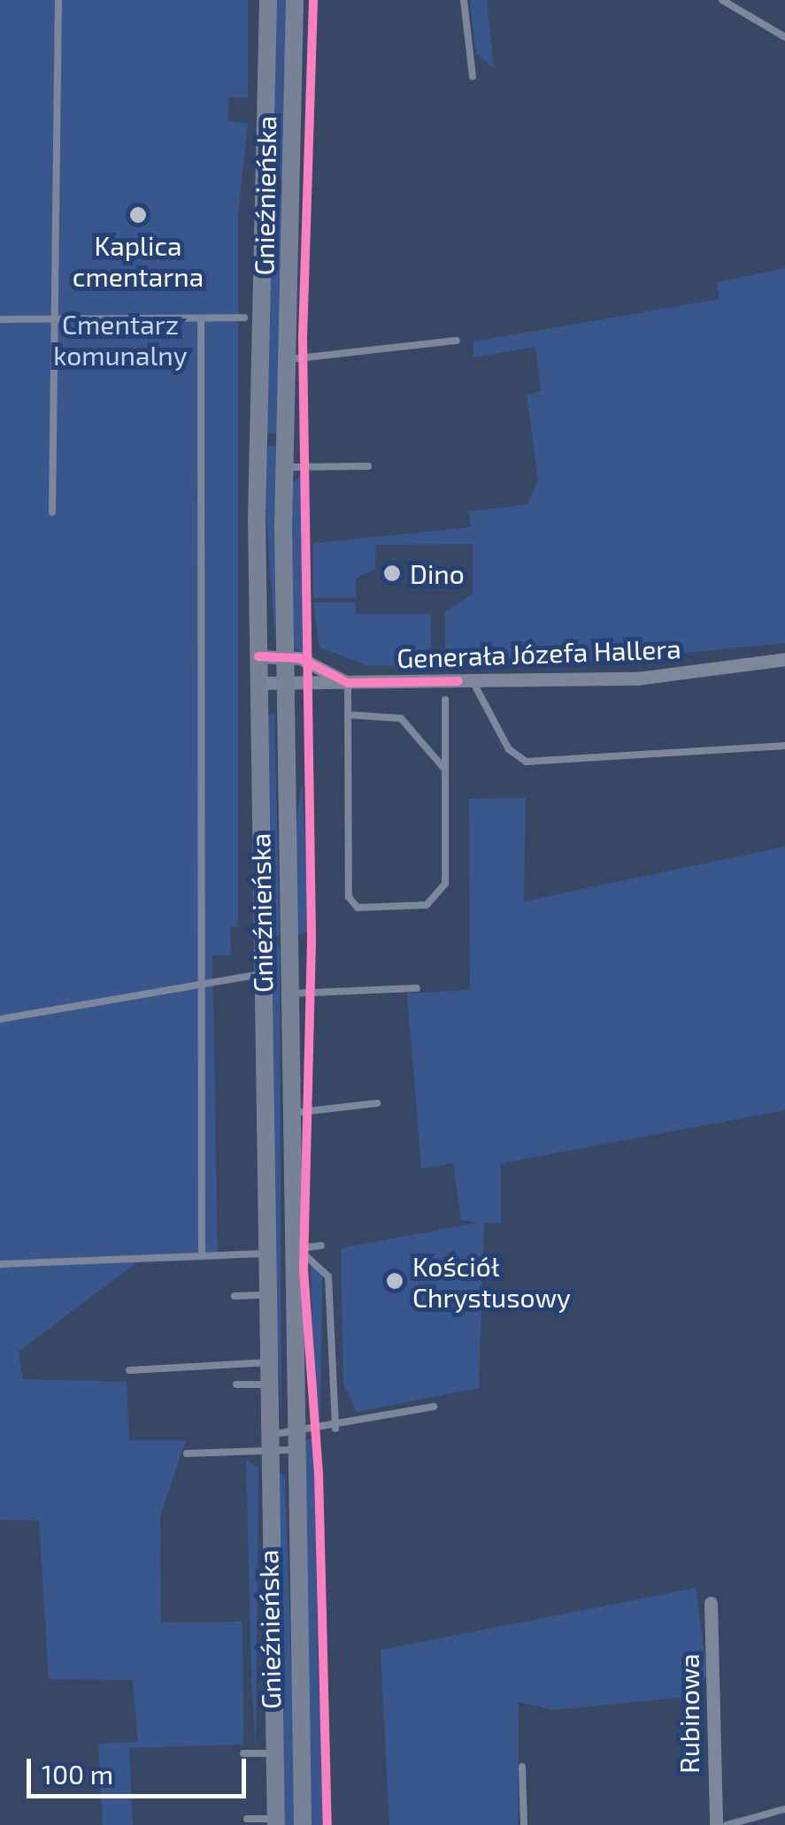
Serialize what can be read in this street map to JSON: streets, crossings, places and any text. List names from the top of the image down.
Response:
{
  "streets": {
    "main road": ["Gnieźnieńska"],
    "street": ["Generała Józefa Hallera", "Rubinowa"]
  },
  "crossings": [
    ["Gnieźnieńska", "Generała Józefa Hallera"]
  ],
  "parks": ["Cmentarz komunalny"],
  "places": ["Kaplica cmentarna", "Dino", "Kościół Chrystusowy"],
  "scale_bar": "100 m"
}
